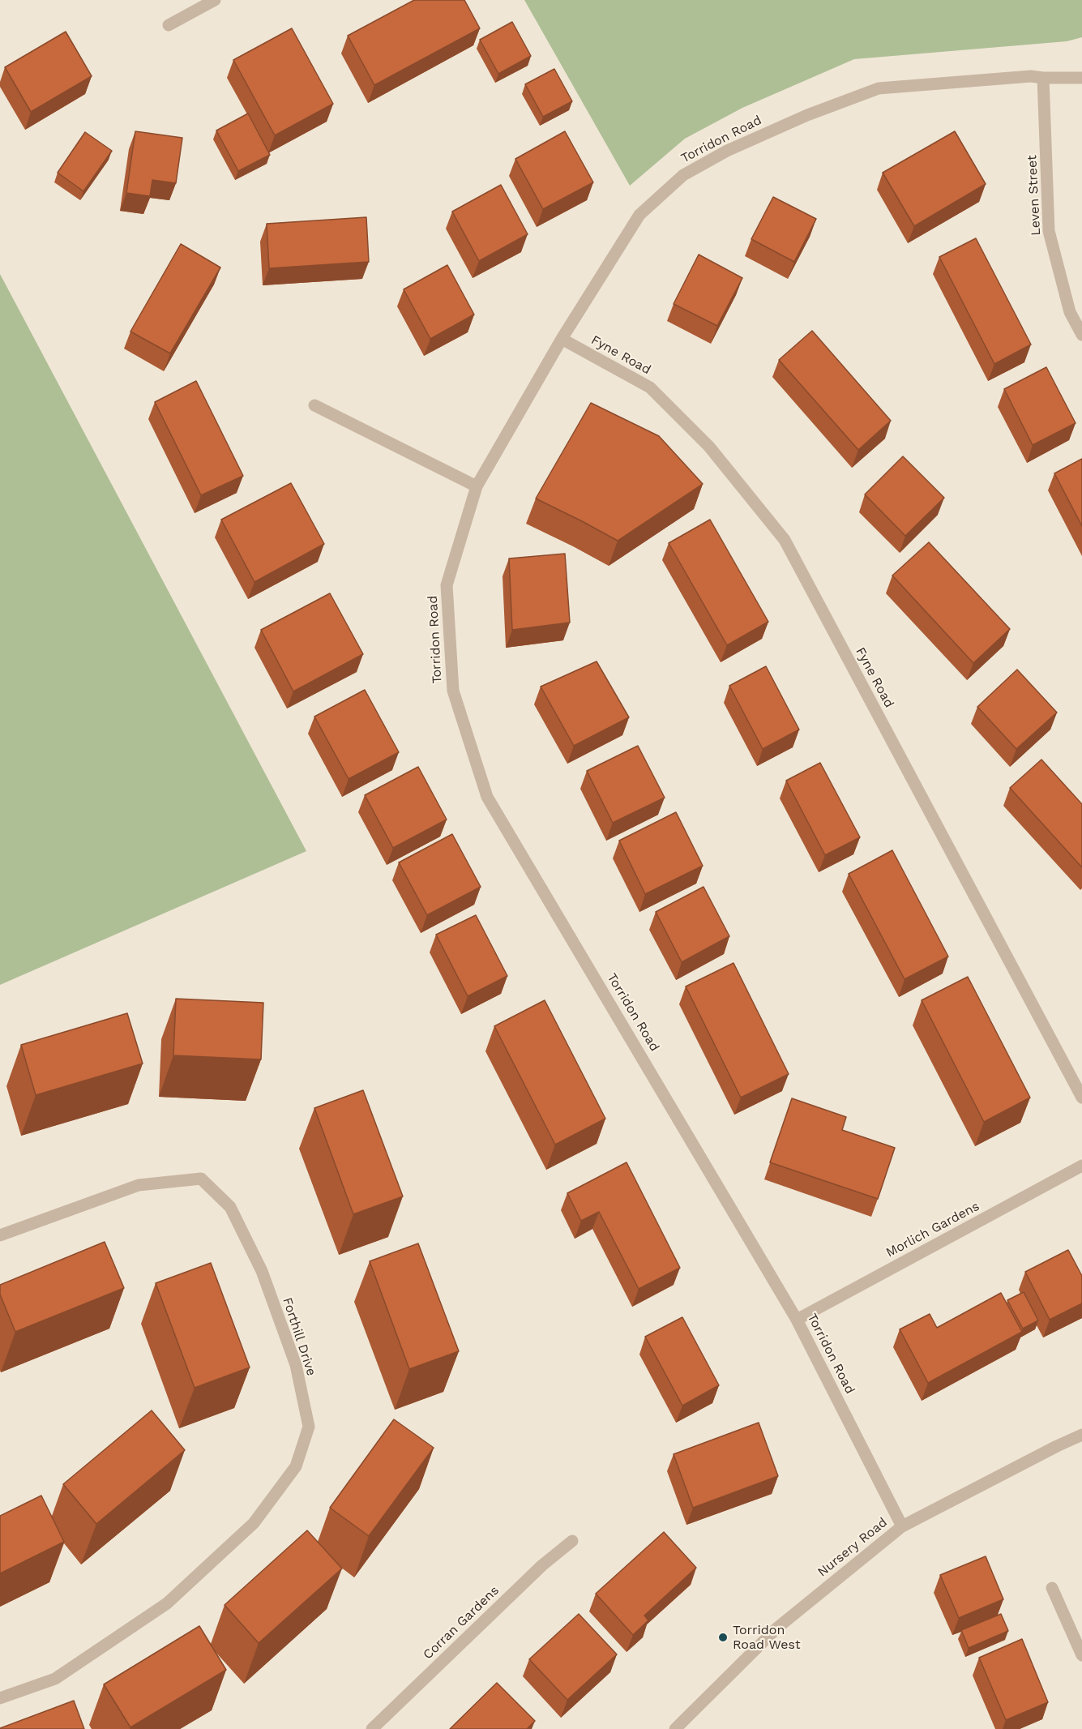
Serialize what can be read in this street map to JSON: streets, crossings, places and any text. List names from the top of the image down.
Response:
{
  "streets": {
    "street": [
      "Torridon Road",
      "Leven Street",
      "Fyne Road",
      "Morlich Gardens",
      "Forthill Drive",
      "Nursery Road",
      "Corran Gardens"
    ]
  },
  "crossings": [
    ["Torridon Road", "Leven Street"],
    ["Torridon Road", "Fyne Road"],
    ["Torridon Road", "Morlich Gardens"],
    ["Torridon Road", "Nursery Road"]
  ],
  "places": ["Torridon Road West"]
}
